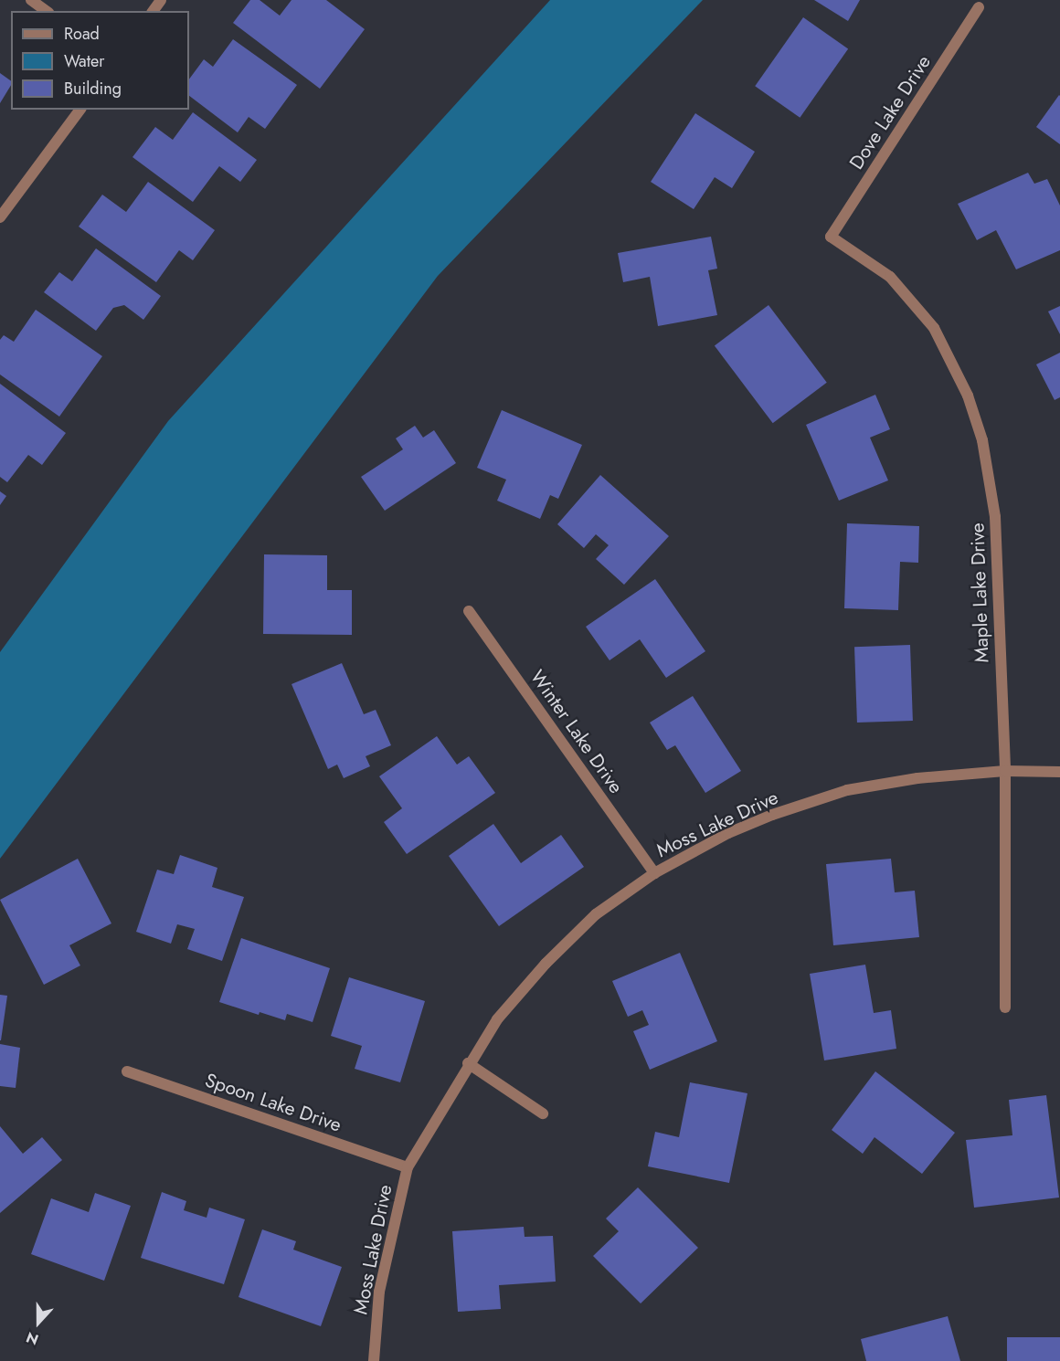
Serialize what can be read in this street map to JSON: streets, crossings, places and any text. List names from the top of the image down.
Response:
{
  "streets": {
    "street": [
      "Dove Lake Drive",
      "Maple Lake Drive",
      "Winter Lake Drive",
      "Moss Lake Drive",
      "Spoon Lake Drive"
    ]
  },
  "crossings": [
    ["Dove Lake Drive", "Maple Lake Drive"],
    ["Maple Lake Drive", "Moss Lake Drive"],
    ["Winter Lake Drive", "Moss Lake Drive"],
    ["Moss Lake Drive", "Spoon Lake Drive"]
  ],
  "legend": ["Road", "Water", "Building"],
  "north": "bottom"
}
